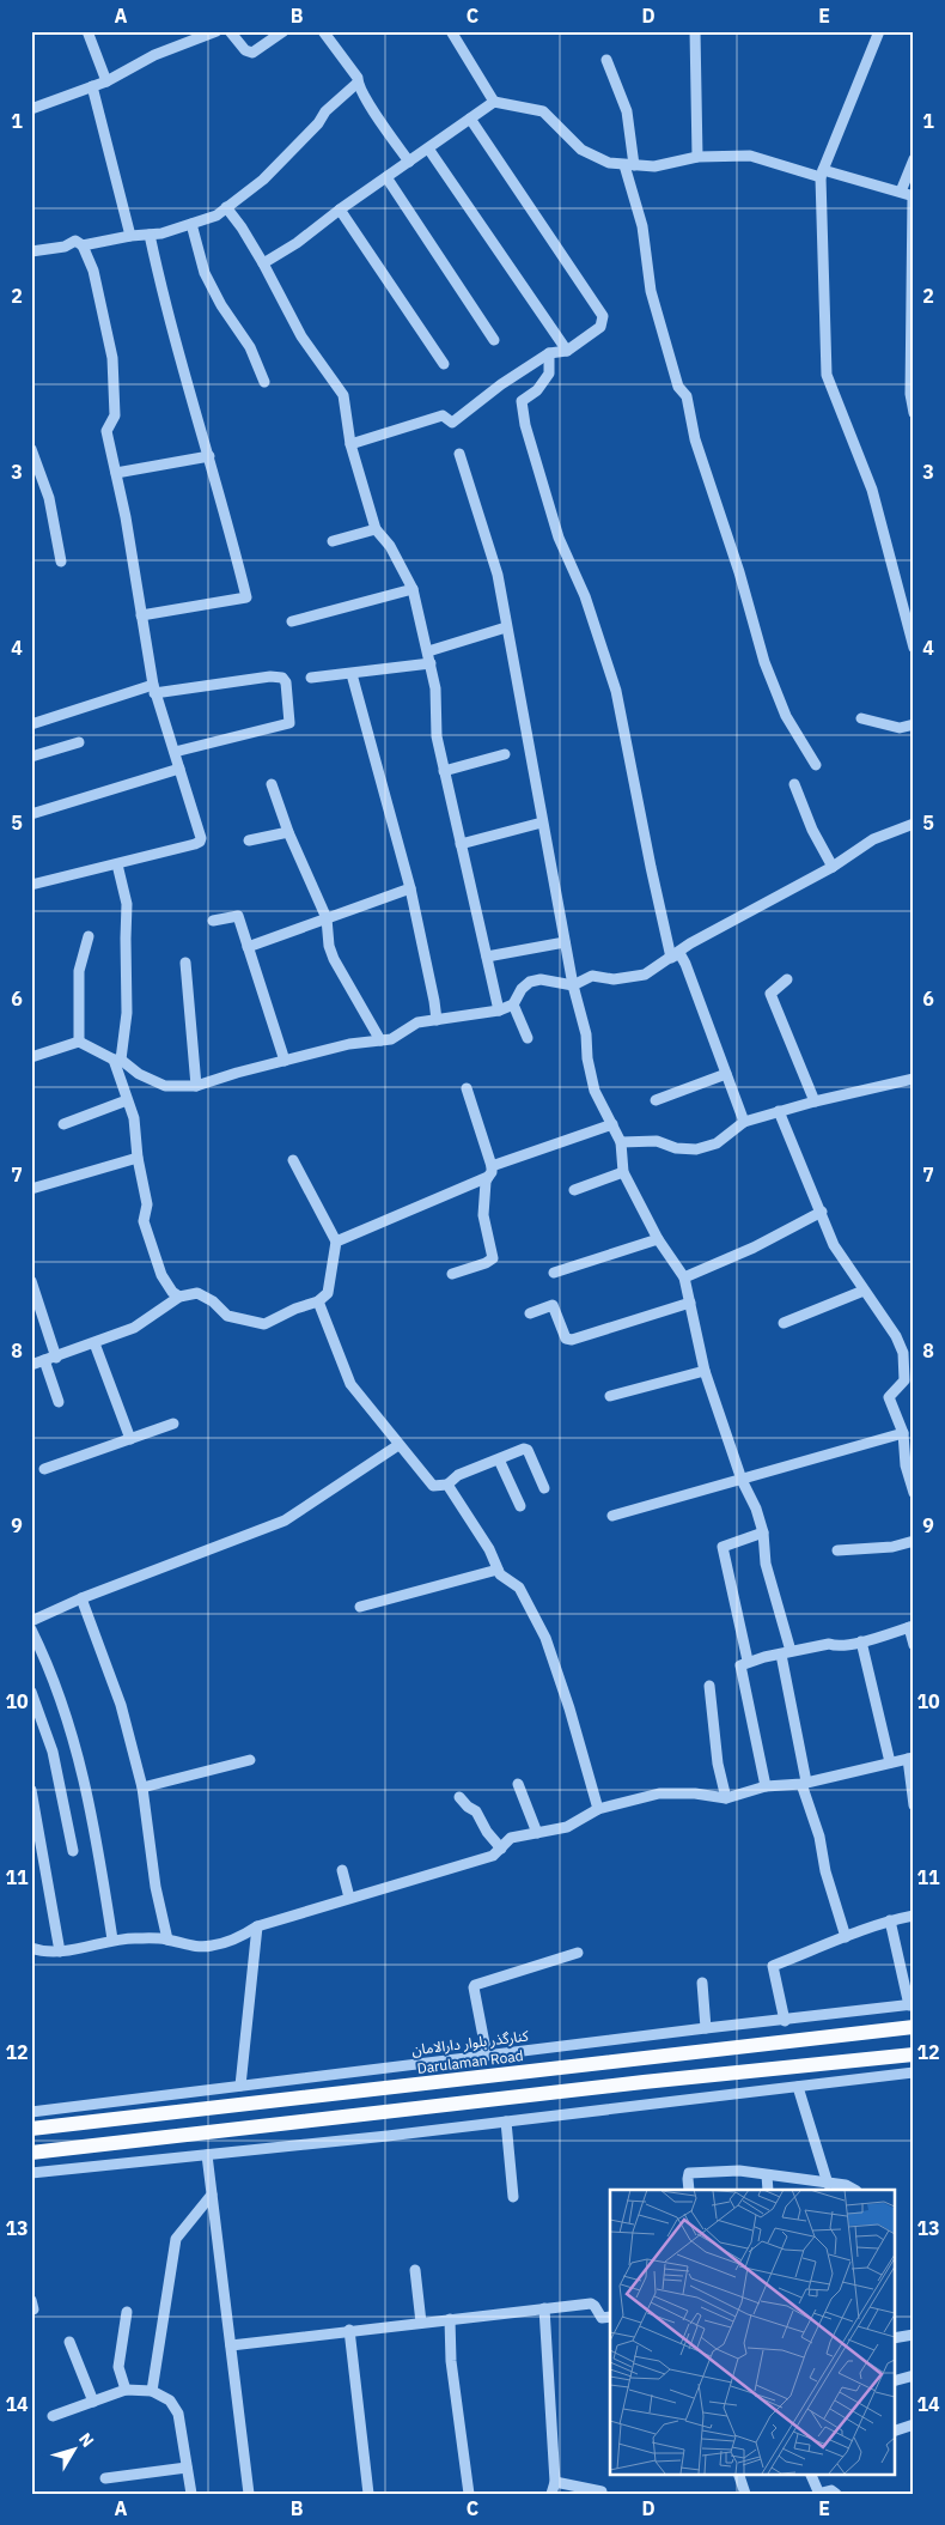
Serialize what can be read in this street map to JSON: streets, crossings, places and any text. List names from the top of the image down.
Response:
{
  "streets": {
    "main road": ["Darulaman Road"],
    "street": ["کنارگذر بلوار دارالامان"]
  },
  "north": "top right",
  "grid": {
    "columns": [
      "A",
      "B",
      "C",
      "D",
      "E"
    ],
    "rows": [
      "1",
      "2",
      "3",
      "4",
      "5",
      "6",
      "7",
      "8",
      "9",
      "10",
      "11",
      "12",
      "13",
      "14"
    ]
  }
}
